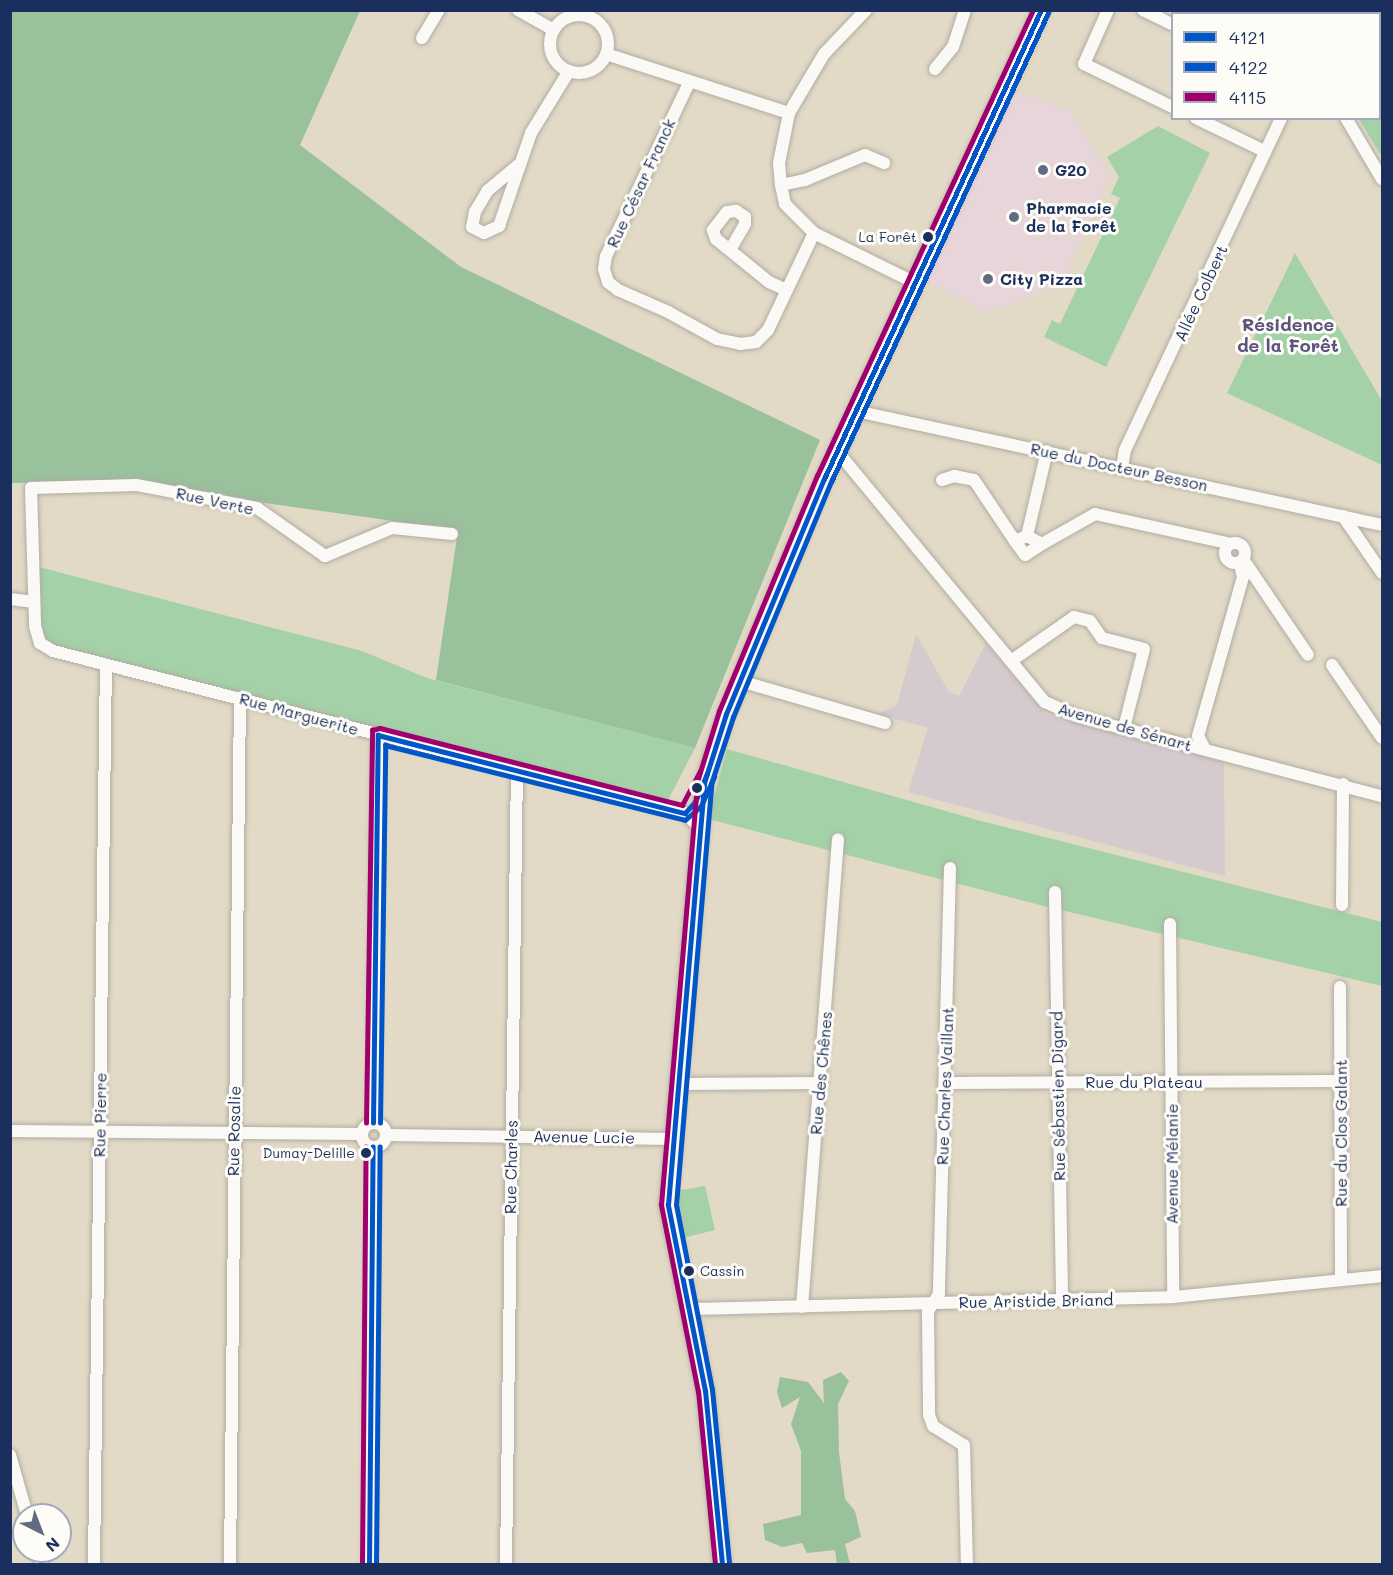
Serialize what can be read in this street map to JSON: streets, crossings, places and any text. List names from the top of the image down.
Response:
{
  "streets": {
    "street": [
      "Rue César Franck",
      "Allée Colbert",
      "Rue du Docteur Besson",
      "Rue Verte",
      "Rue Marguerite",
      "Avenue de Sénart",
      "Rue des Chênes",
      "Rue du Plateau",
      "Rue Charles Vaillant",
      "Rue Sébastien Digard",
      "Rue Pierre",
      "Rue Rosalie",
      "Rue du Clos Galant",
      "Avenue Lucie",
      "Avenue Mélanie",
      "Rue Charles",
      "Rue Aristide Briand"
    ]
  },
  "crossings": [
    ["Allée Colbert", "Rue du Docteur Besson"],
    ["Rue Verte", "Rue Marguerite"],
    ["Rue Marguerite", "Rue Pierre"],
    ["Rue Marguerite", "Rue Rosalie"],
    ["Rue Marguerite", "Rue Charles"],
    ["Rue des Chênes", "Rue Aristide Briand"],
    ["Rue du Plateau", "Rue Charles Vaillant"],
    ["Rue du Plateau", "Rue Sébastien Digard"],
    ["Rue du Plateau", "Rue du Clos Galant"],
    ["Rue du Plateau", "Avenue Mélanie"],
    ["Rue Charles Vaillant", "Rue Aristide Briand"],
    ["Rue Sébastien Digard", "Rue Aristide Briand"],
    ["Rue du Clos Galant", "Rue Aristide Briand"],
    ["Avenue Lucie", "Rue Charles"],
    ["Avenue Mélanie", "Rue Aristide Briand"]
  ],
  "districts": ["Résidence de la Forêt"],
  "places": [
    "G20",
    "Pharmacie de la Forêt",
    "La Forêt",
    "City Pizza",
    "Dumay-Delille",
    "Cassin"
  ],
  "lines": ["transit line 4121", "transit line 4115", "transit line 4122"],
  "legend": ["4121", "4122", "4115"],
  "north": "bottom right"
}
